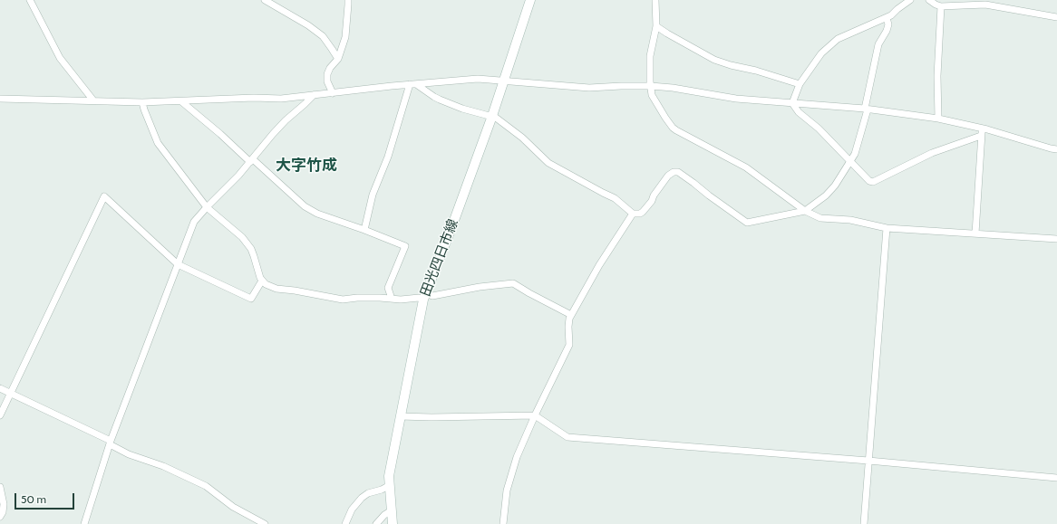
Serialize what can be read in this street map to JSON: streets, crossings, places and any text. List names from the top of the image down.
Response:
{
  "streets": {
    "main road": ["田光四日市線"]
  },
  "districts": ["大字竹成"],
  "scale_bar": "50 m"
}
